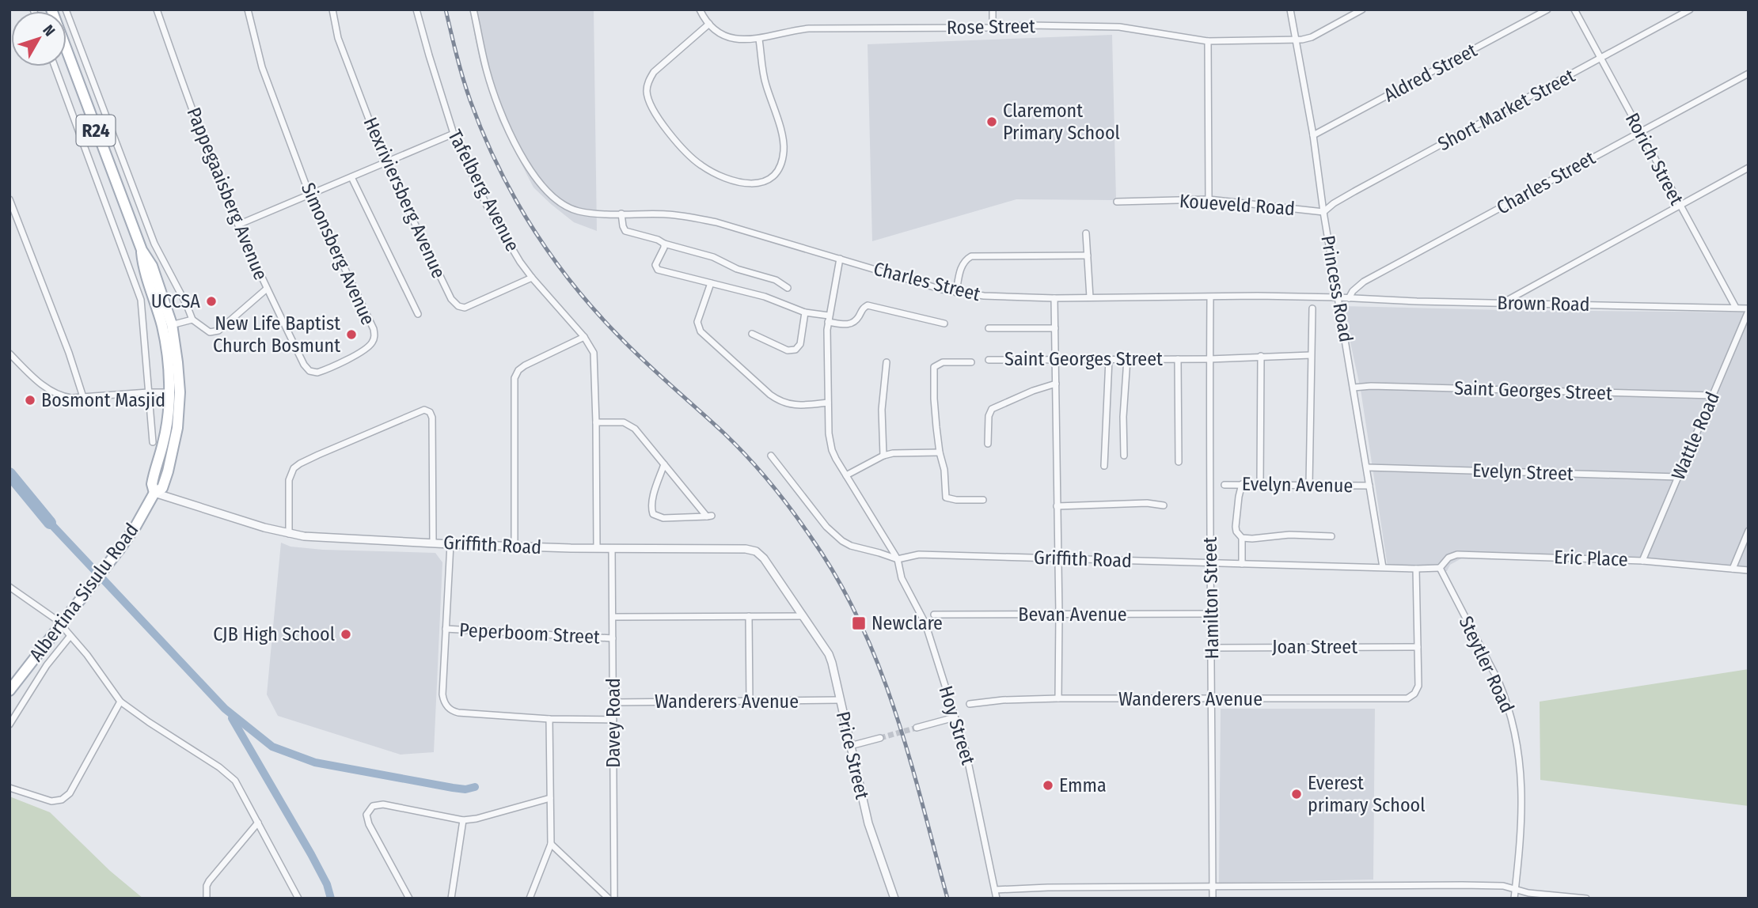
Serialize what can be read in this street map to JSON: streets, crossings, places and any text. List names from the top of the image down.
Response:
{
  "streets": {
    "main road": ["R24", "Albertina Sisulu Road"],
    "street": [
      "Rose Street",
      "Aldred Street",
      "Short Market Street",
      "Rorich Street",
      "Charles Street",
      "Tafelberg Avenue",
      "Pappegaaisberg Avenue",
      "Hexriviersberg Avenue",
      "Koueveld Road",
      "Simonsberg Avenue",
      "Princess Road",
      "Brown Road",
      "Saint Georges Street",
      "Wattle Road",
      "Evelyn Street",
      "Evelyn Avenue",
      "Griffith Road",
      "Eric Place",
      "Hamilton Street",
      "Bevan Avenue",
      "Peperboom Street",
      "Joan Street",
      "Steytler Road",
      "Wanderers Avenue",
      "Davey Road",
      "Hoy Street",
      "Price Street"
    ]
  },
  "crossings": [
    ["Rose Street", "Princess Road"],
    ["Aldred Street", "Princess Road"],
    ["Short Market Street", "Rorich Street"],
    ["Short Market Street", "Koueveld Road"],
    ["Short Market Street", "Princess Road"],
    ["Rorich Street", "Charles Street"],
    ["Rorich Street", "Brown Road"],
    ["Charles Street", "Princess Road"],
    ["Charles Street", "Brown Road"],
    ["Charles Street", "Hamilton Street"],
    ["Charles Street", "Hoy Street"],
    ["Tafelberg Avenue", "Hexriviersberg Avenue"],
    ["Tafelberg Avenue", "Griffith Road"],
    ["Pappegaaisberg Avenue", "Simonsberg Avenue"],
    ["Koueveld Road", "Princess Road"],
    ["Princess Road", "Brown Road"],
    ["Princess Road", "Saint Georges Street"],
    ["Princess Road", "Evelyn Street"],
    ["Princess Road", "Evelyn Avenue"],
    ["Princess Road", "Griffith Road"],
    ["Brown Road", "Wattle Road"],
    ["Saint Georges Street", "Wattle Road"],
    ["Saint Georges Street", "Hamilton Street"],
    ["Wattle Road", "Evelyn Street"],
    ["Wattle Road", "Eric Place"],
    ["Griffith Road", "Eric Place"],
    ["Griffith Road", "Albertina Sisulu Road"],
    ["Griffith Road", "Hamilton Street"],
    ["Griffith Road", "Steytler Road"],
    ["Griffith Road", "Davey Road"],
    ["Griffith Road", "Hoy Street"],
    ["Griffith Road", "Price Street"],
    ["Eric Place", "Steytler Road"],
    ["Hamilton Street", "Bevan Avenue"],
    ["Hamilton Street", "Joan Street"],
    ["Hamilton Street", "Wanderers Avenue"],
    ["Peperboom Street", "Davey Road"],
    ["Joan Street", "Wanderers Avenue"],
    ["Wanderers Avenue", "Davey Road"],
    ["Wanderers Avenue", "Price Street"]
  ],
  "places": {
    "other": [
      "Claremont Primary School",
      "UCCSA",
      "New Life Baptist Church Bosmunt",
      "Bosmont Masjid",
      "CJB High School",
      "Emma",
      "Everest primary School"
    ],
    "transit": ["Newclare"]
  },
  "north": "top right"
}
